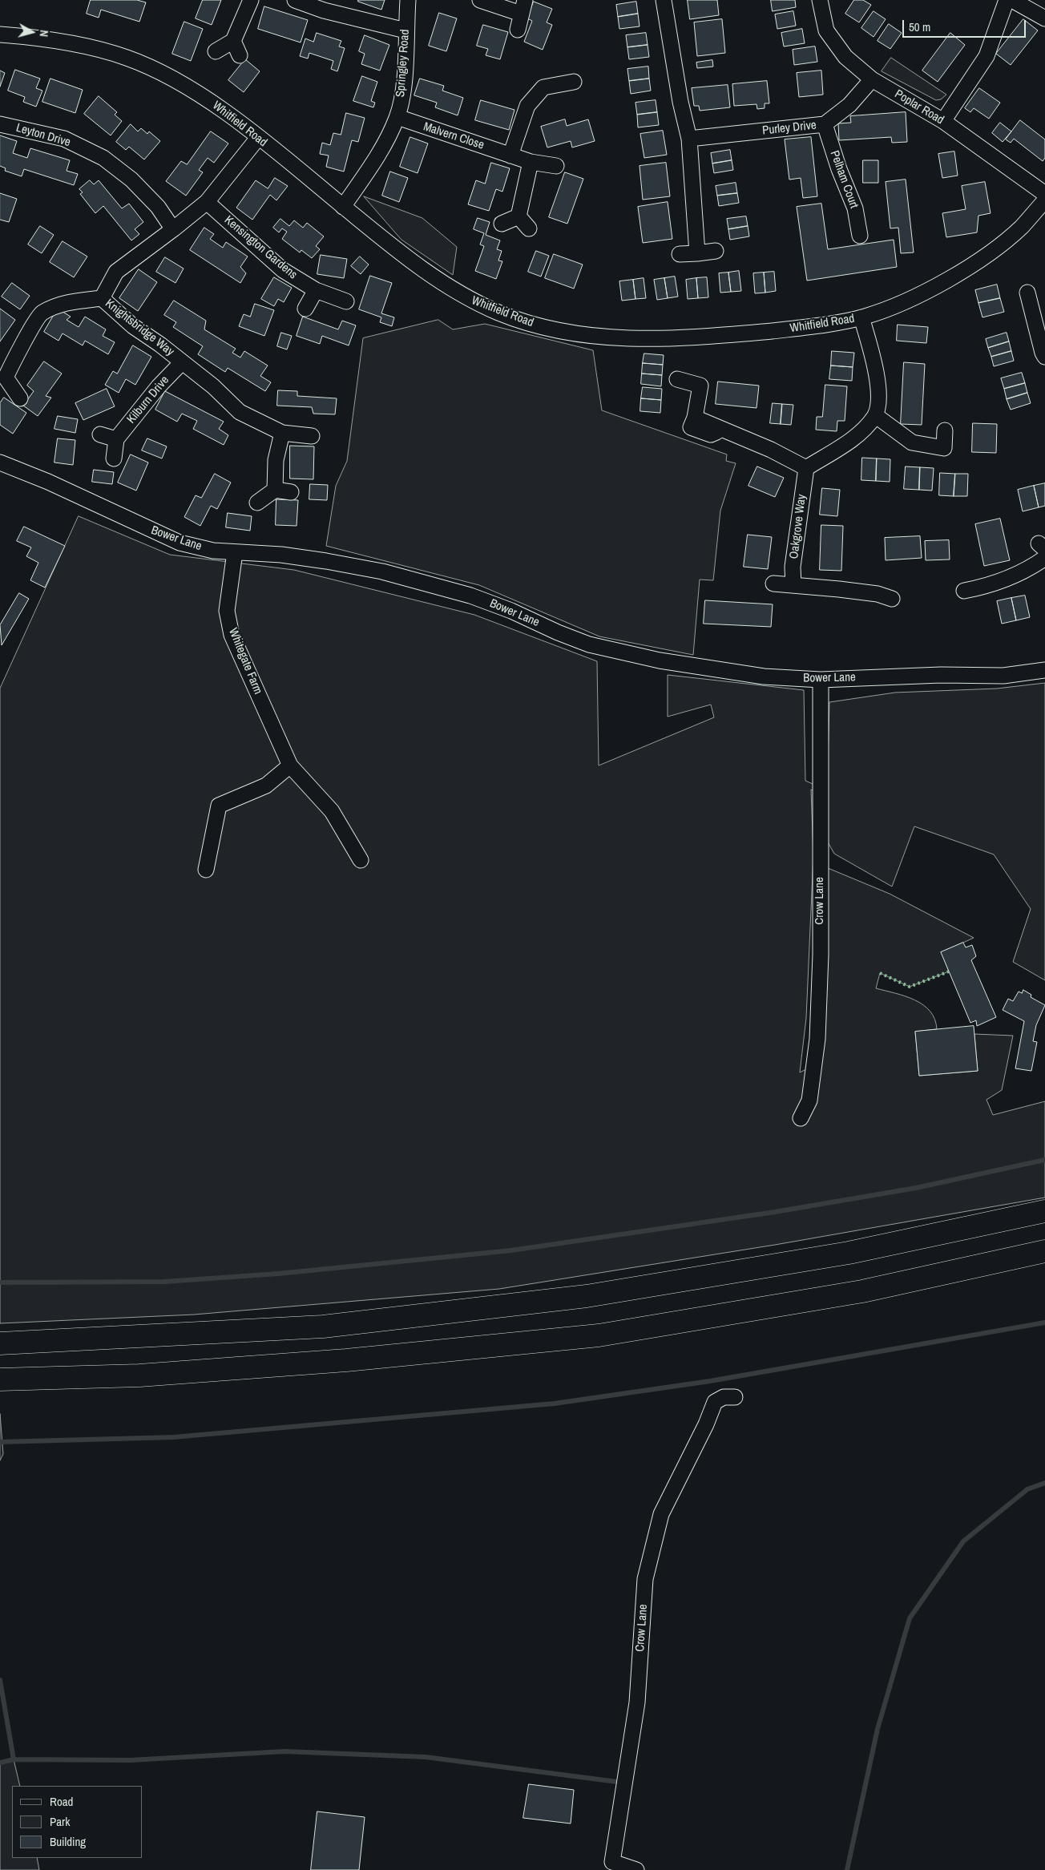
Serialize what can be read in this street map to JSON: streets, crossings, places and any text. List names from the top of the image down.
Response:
{
  "streets": {
    "street": [
      "Springley Road",
      "Poplar Road",
      "Whitfield Road",
      "Purley Drive",
      "Leyton Drive",
      "Malvern Close",
      "Pelham Court",
      "Kensington Gardens",
      "Knightsbridge Way",
      "Kilburn Drive",
      "Oakgrove Way",
      "Bower Lane",
      "Whitegate Farm",
      "Crow Lane"
    ]
  },
  "crossings": [
    ["Springley Road", "Whitfield Road"],
    ["Springley Road", "Malvern Close"],
    ["Poplar Road", "Purley Drive"],
    ["Whitfield Road", "Knightsbridge Way"],
    ["Purley Drive", "Pelham Court"],
    ["Leyton Drive", "Knightsbridge Way"],
    ["Kensington Gardens", "Knightsbridge Way"],
    ["Knightsbridge Way", "Kilburn Drive"],
    ["Bower Lane", "Whitegate Farm"],
    ["Bower Lane", "Crow Lane"]
  ],
  "legend": ["Road", "Park", "Building"],
  "scale_bar": "50 m",
  "north": "right"
}
